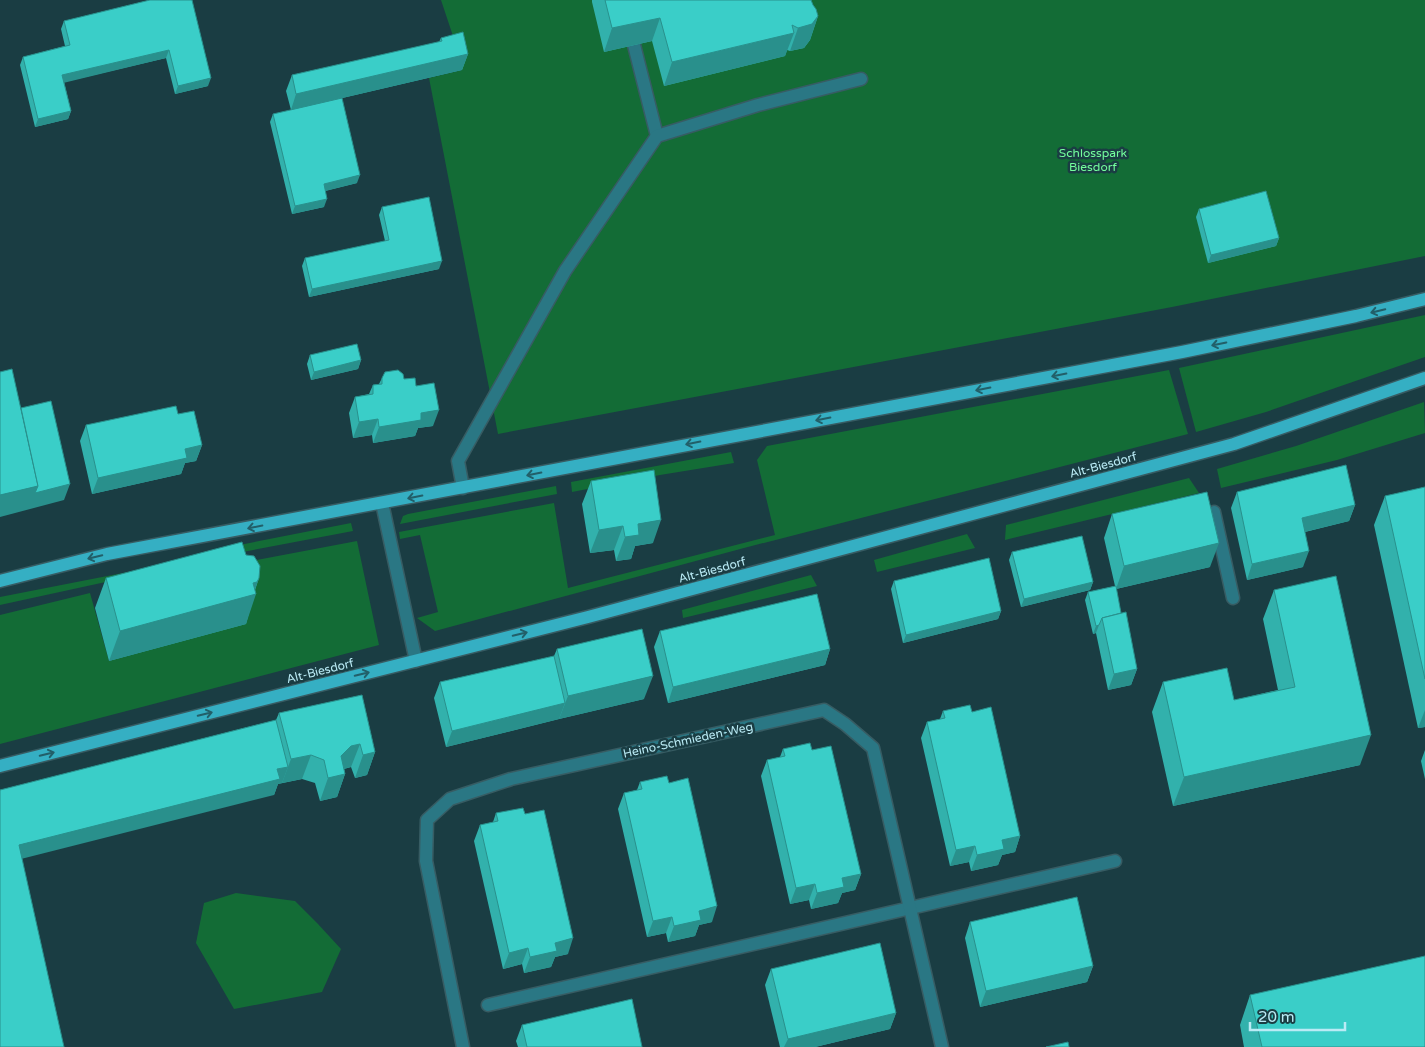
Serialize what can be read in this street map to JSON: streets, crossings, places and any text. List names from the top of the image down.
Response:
{
  "streets": {
    "main road": ["Alt-Biesdorf"],
    "street": ["Heino-Schmieden-Weg"]
  },
  "one_way": ["Alt-Biesdorf"],
  "parks": ["Schlosspark Biesdorf"],
  "scale_bar": "20 m"
}
